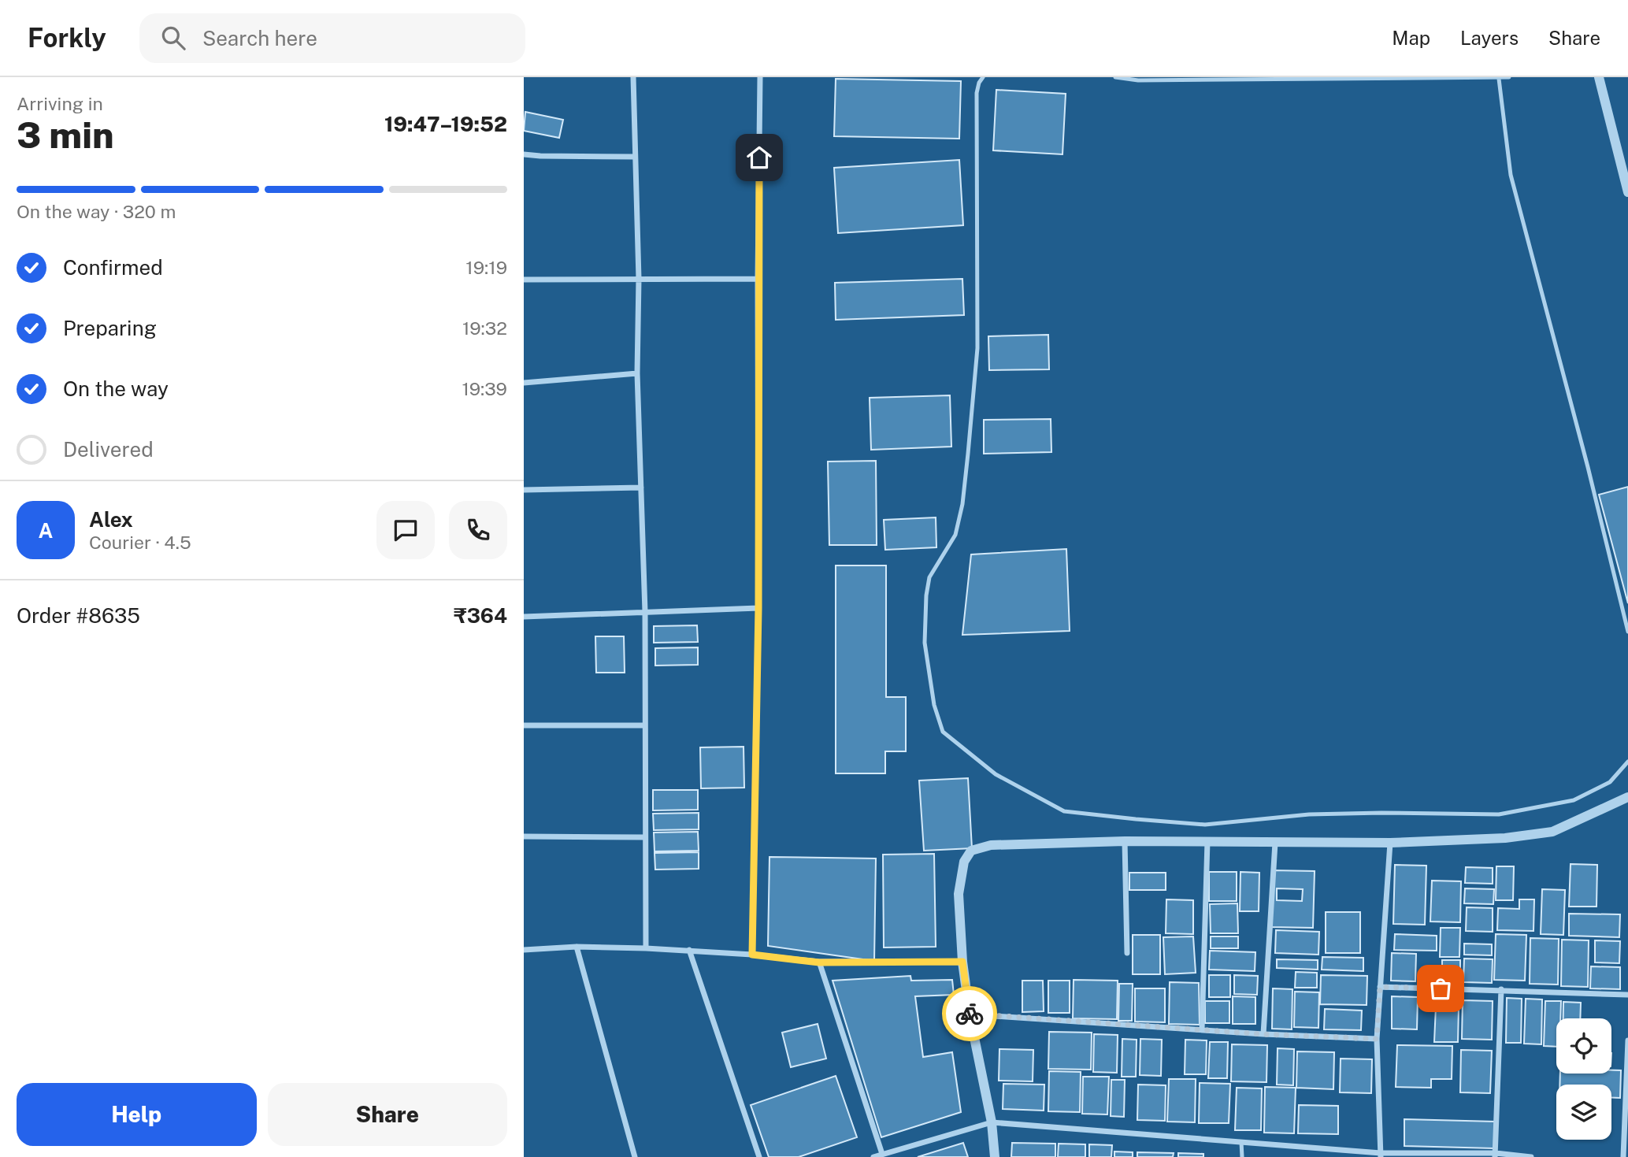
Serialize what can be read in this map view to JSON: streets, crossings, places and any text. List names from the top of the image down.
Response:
{
  "page": {
    "header": "Forkly",
    "search": "Search here",
    "nav": ["Map", "Layers", "Share"],
    "heading": ["3 min", "Arriving in", "19:47–19:52"],
    "panel": [
      "Alex",
      "Courier · 4.5",
      "Order #8635",
      "₹364"
    ],
    "bar": "On the way · 320 m",
    "list": [
      ["Confirmed", "19:19"],
      ["Preparing", "19:32"],
      ["On the way", "19:39"],
      "Delivered"
    ],
    "round": "A",
    "buttons": ["Help", "Share"]
  }
}
